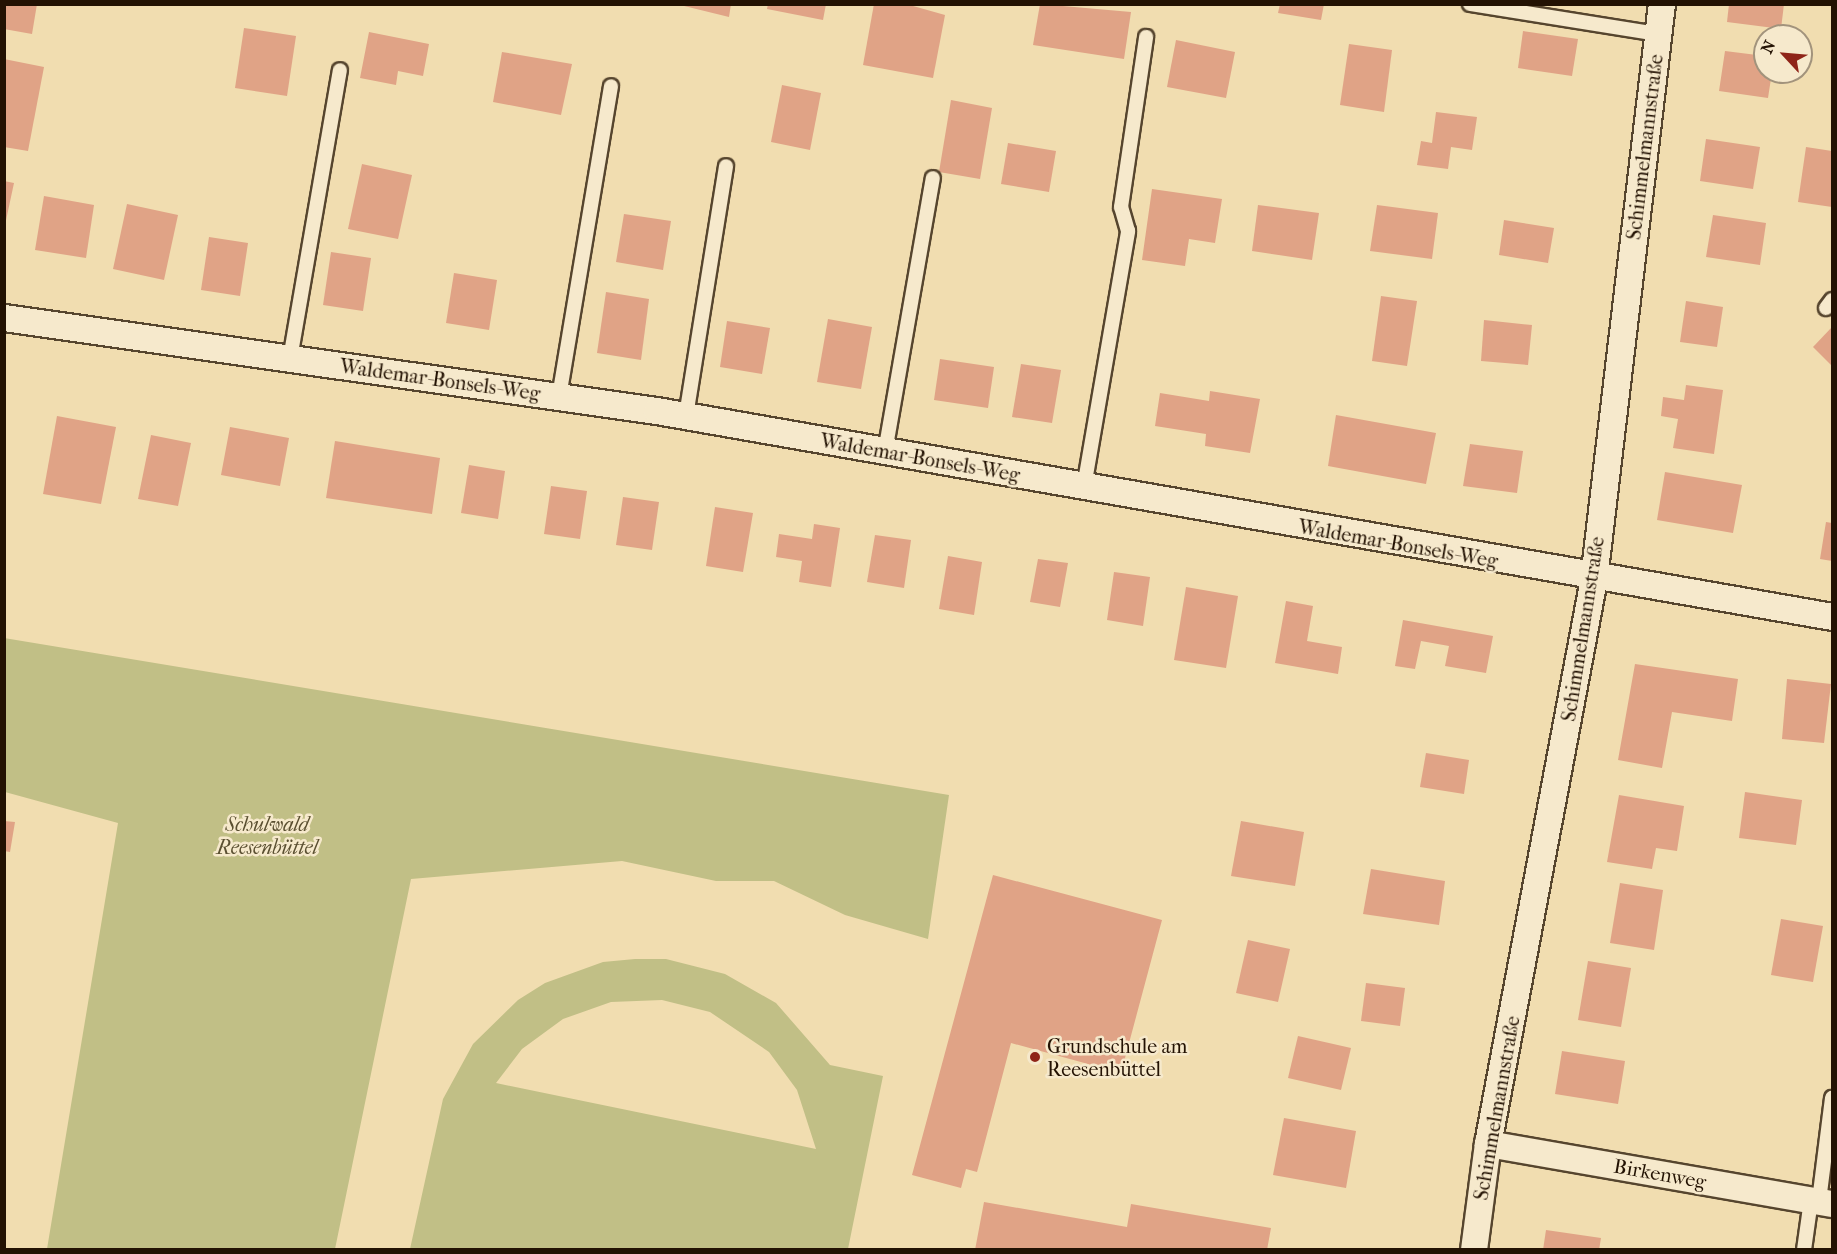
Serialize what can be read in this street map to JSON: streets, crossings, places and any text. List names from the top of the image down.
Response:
{
  "streets": {
    "street": ["Schimmelmannstraße", "Waldemar-Bonsels-Weg", "Birkenweg"]
  },
  "crossings": [
    ["Schimmelmannstraße", "Waldemar-Bonsels-Weg"],
    ["Schimmelmannstraße", "Birkenweg"]
  ],
  "parks": ["Schulwald Reesenbüttel"],
  "places": ["Grundschule am Reesenbüttel"],
  "north": "top left"
}
